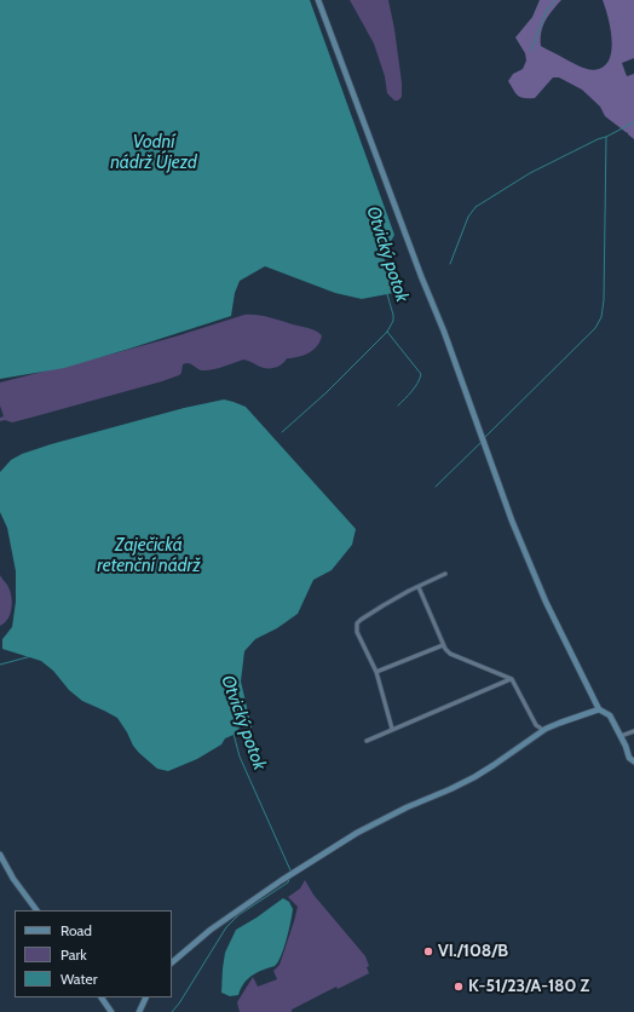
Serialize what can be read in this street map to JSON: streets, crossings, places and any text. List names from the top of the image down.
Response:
{
  "water": ["Vodní nádrž Újezd", "Otvický potok", "Zaječická retenční nádrž"],
  "places": ["VI./108/B", "K-51/23/A-180 Z"],
  "legend": ["Road", "Park", "Water"]
}
